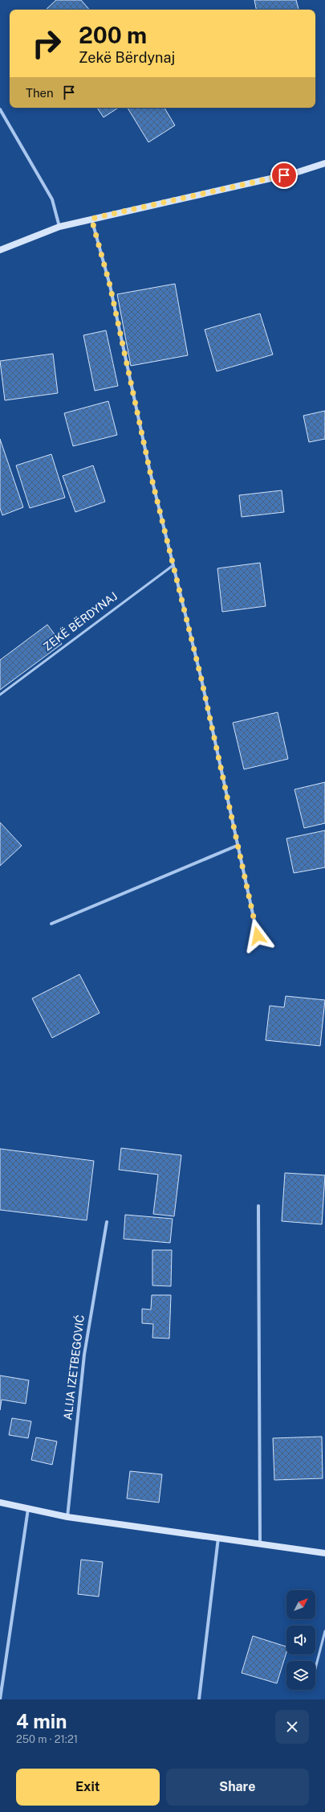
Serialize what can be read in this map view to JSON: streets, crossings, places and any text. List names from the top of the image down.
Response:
{
  "streets": {
    "street": ["ALIJA IZETBEGOVIĆ"],
    "lane": ["ZEKË BËRDYNAJ"]
  },
  "north": "top right",
  "page": {
    "turn": ["200 m", "Zekë Bërdynaj"],
    "then": "Then",
    "heading": ["4 min", "250 m · 21:21"],
    "buttons": ["Exit", "Share"]
  }
}
